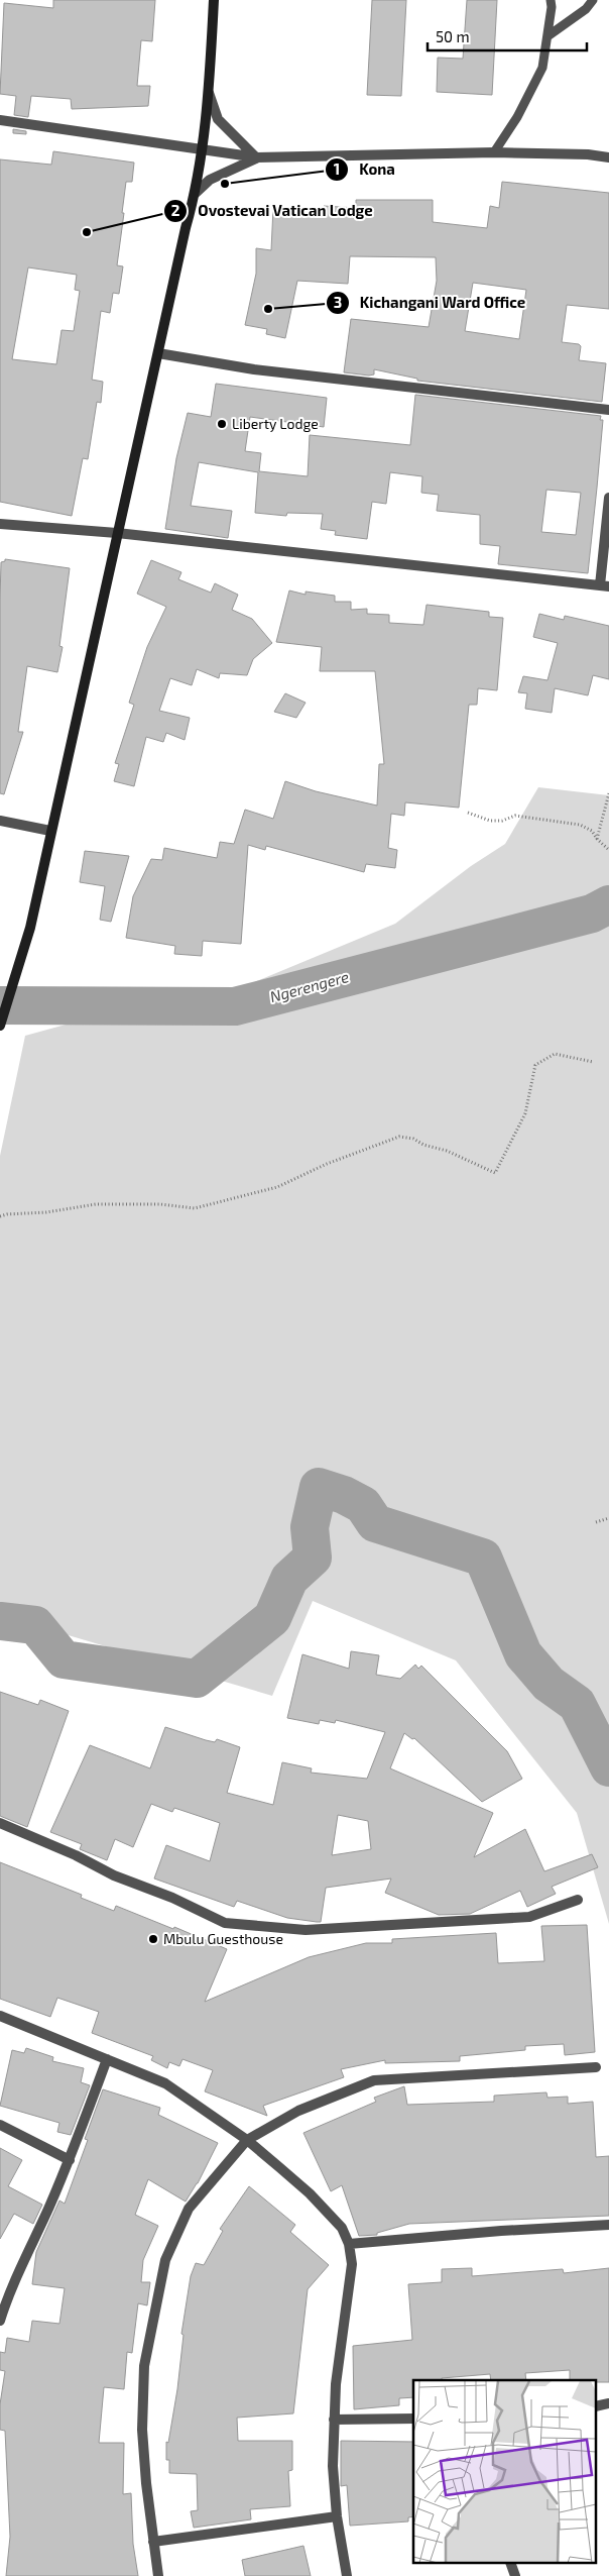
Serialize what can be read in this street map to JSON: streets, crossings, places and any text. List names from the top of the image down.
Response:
{
  "water": ["Ngerengere"],
  "places": [
    "Kona",
    "Ovostevai Vatican Lodge",
    "Kichangani Ward Office",
    "Liberty Lodge",
    "Mbulu Guesthouse"
  ],
  "scale_bar": "50 m"
}
